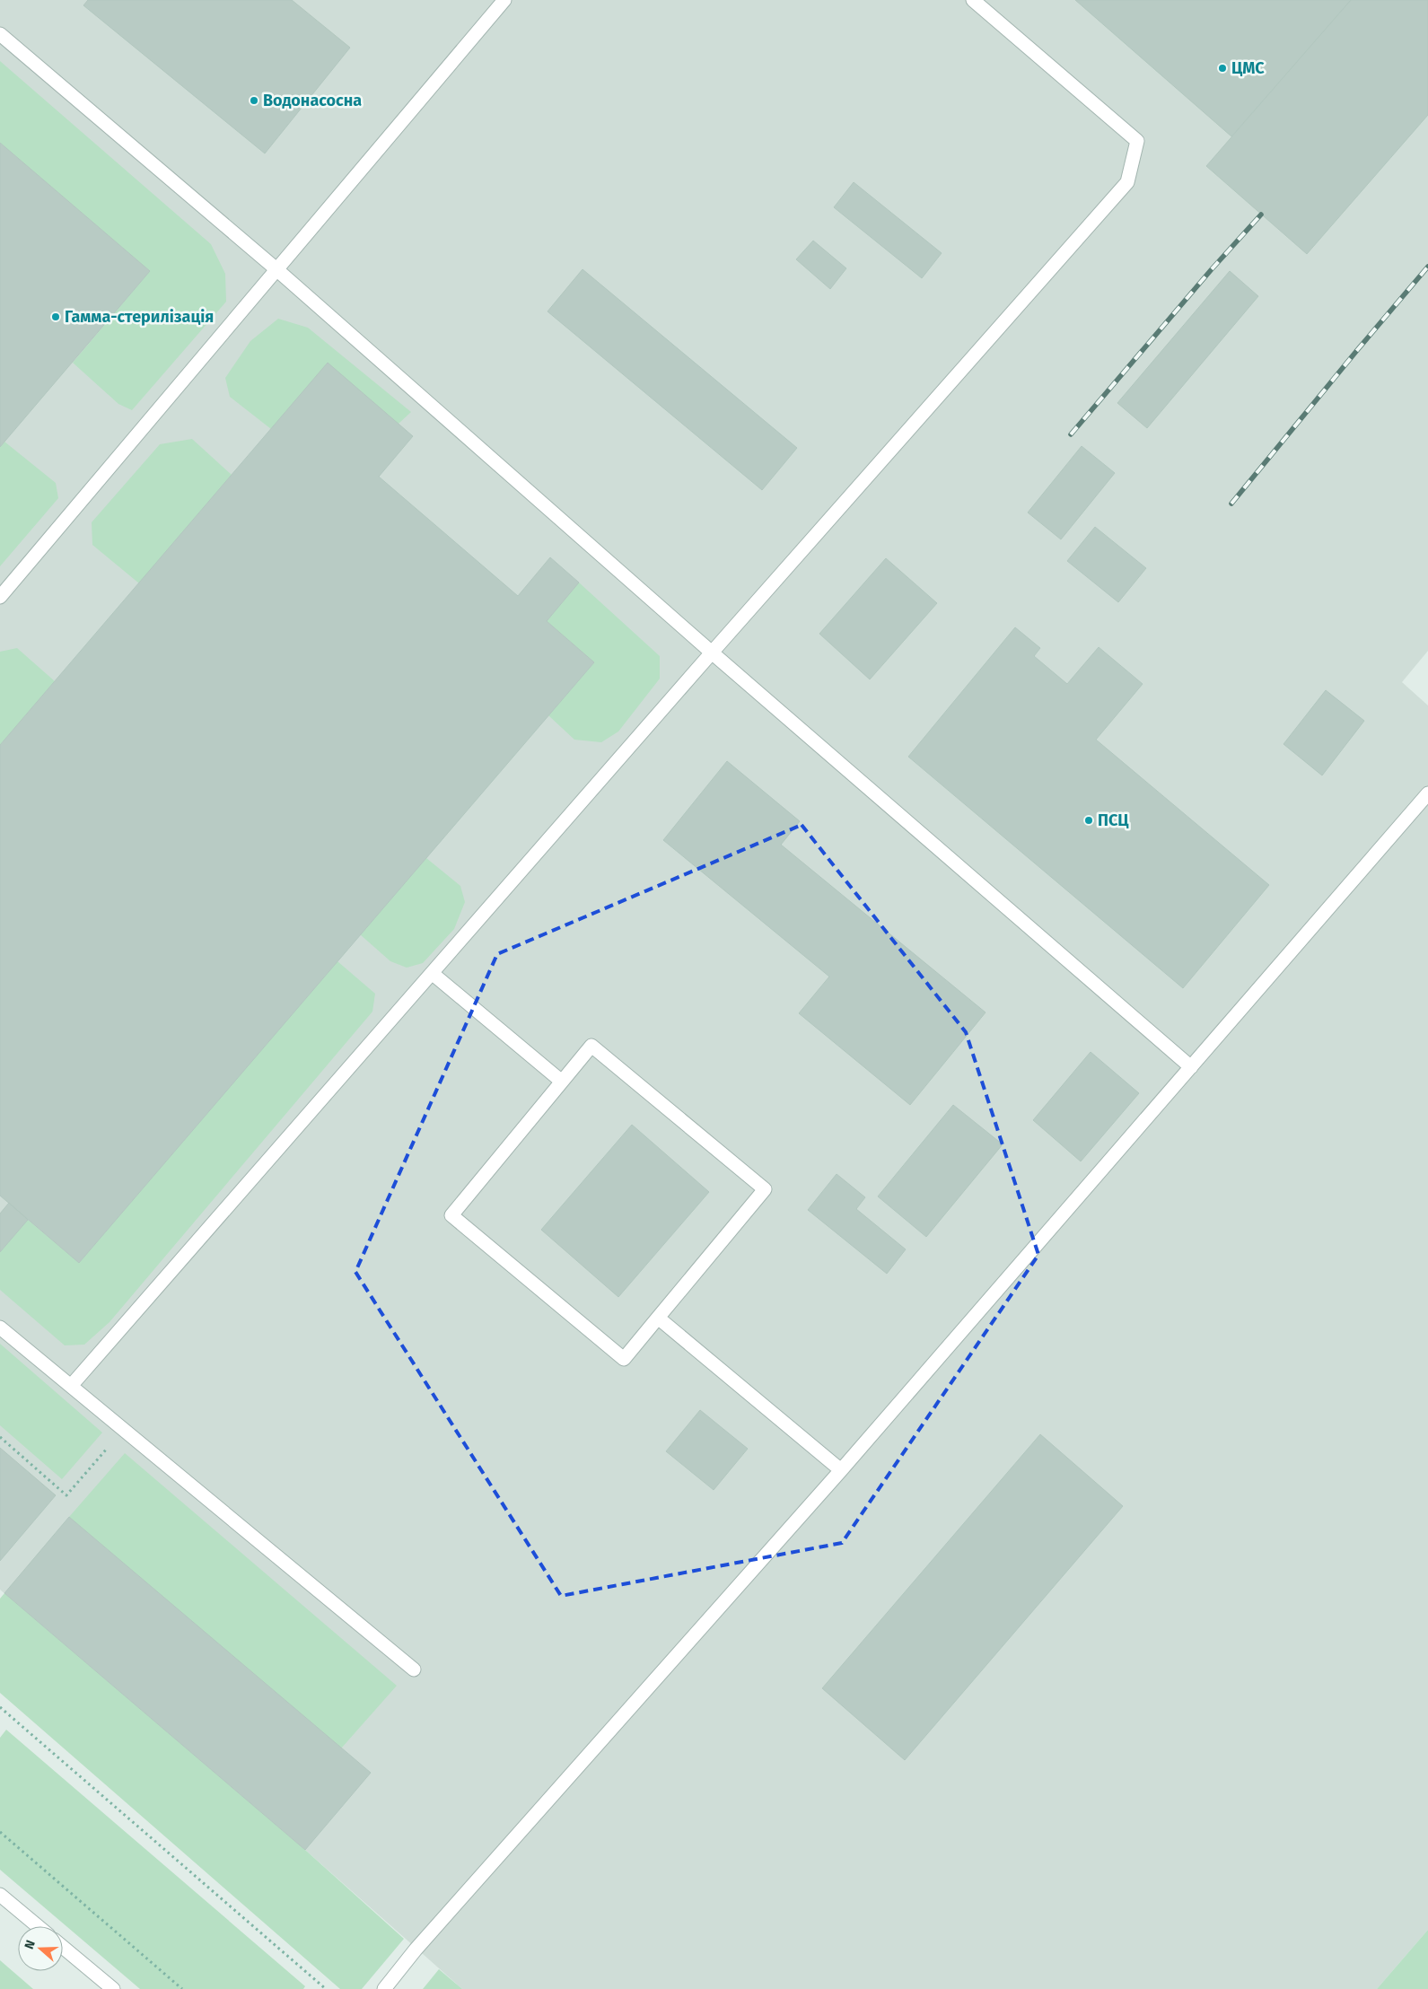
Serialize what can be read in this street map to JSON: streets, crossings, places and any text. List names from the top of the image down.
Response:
{
  "places": [
    "ЦМС",
    "Водонасосна",
    "Гамма-стерилізація",
    "ПСЦ"
  ],
  "north": "left"
}
